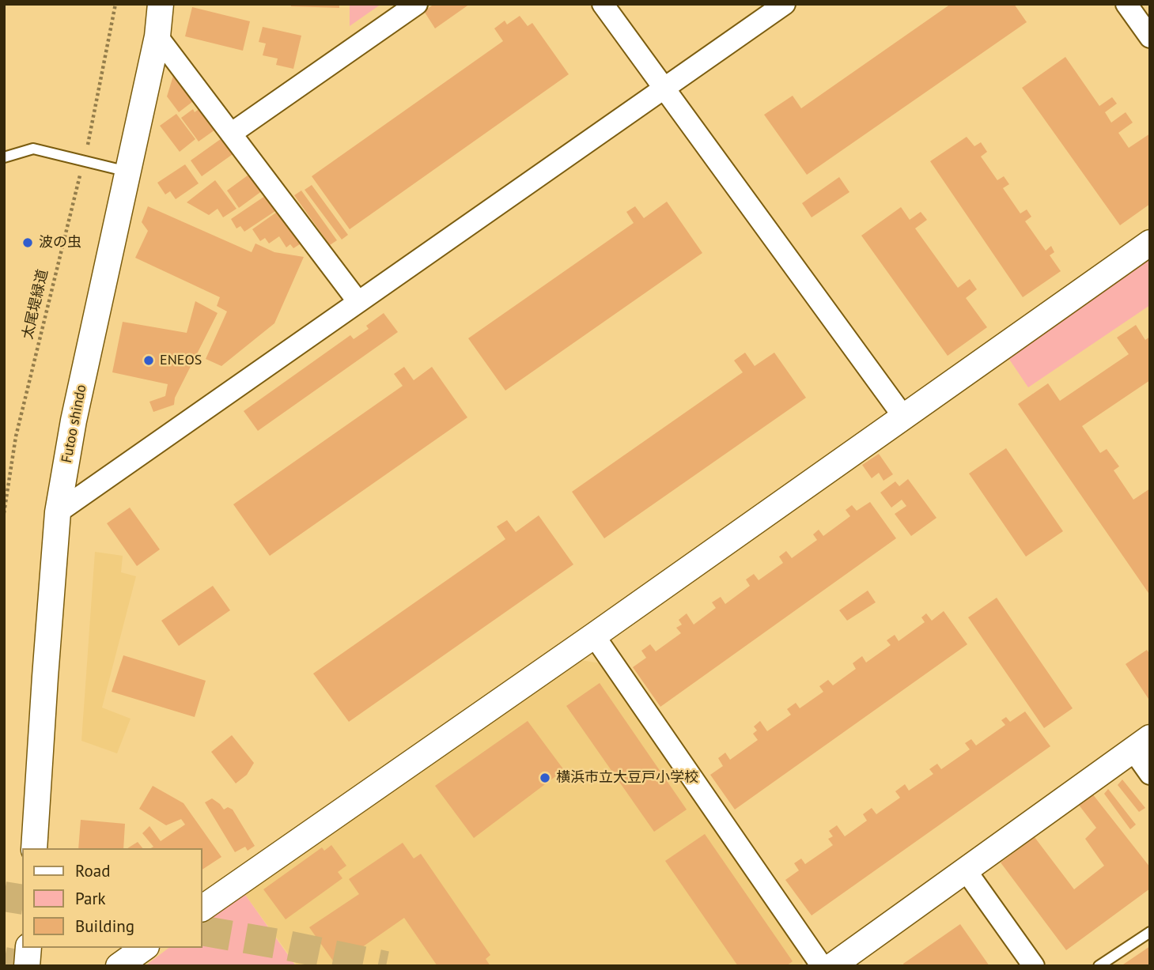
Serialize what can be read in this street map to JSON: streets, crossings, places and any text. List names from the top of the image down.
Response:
{
  "streets": {
    "street": ["Futoo shindo"],
    "path": ["太尾堤緑道"]
  },
  "places": ["波の虫", "ENEOS", "横浜市立大豆戸小学校"],
  "legend": ["Road", "Park", "Building"]
}
